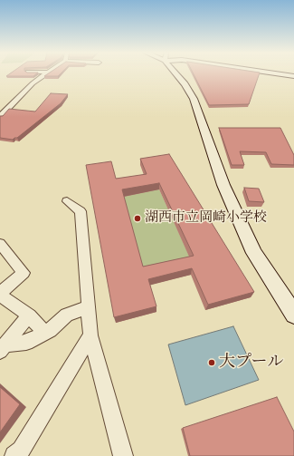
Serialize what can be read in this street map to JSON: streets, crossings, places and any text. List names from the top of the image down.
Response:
{
  "places": ["湖西市立岡崎小学校", "大プール"]
}
